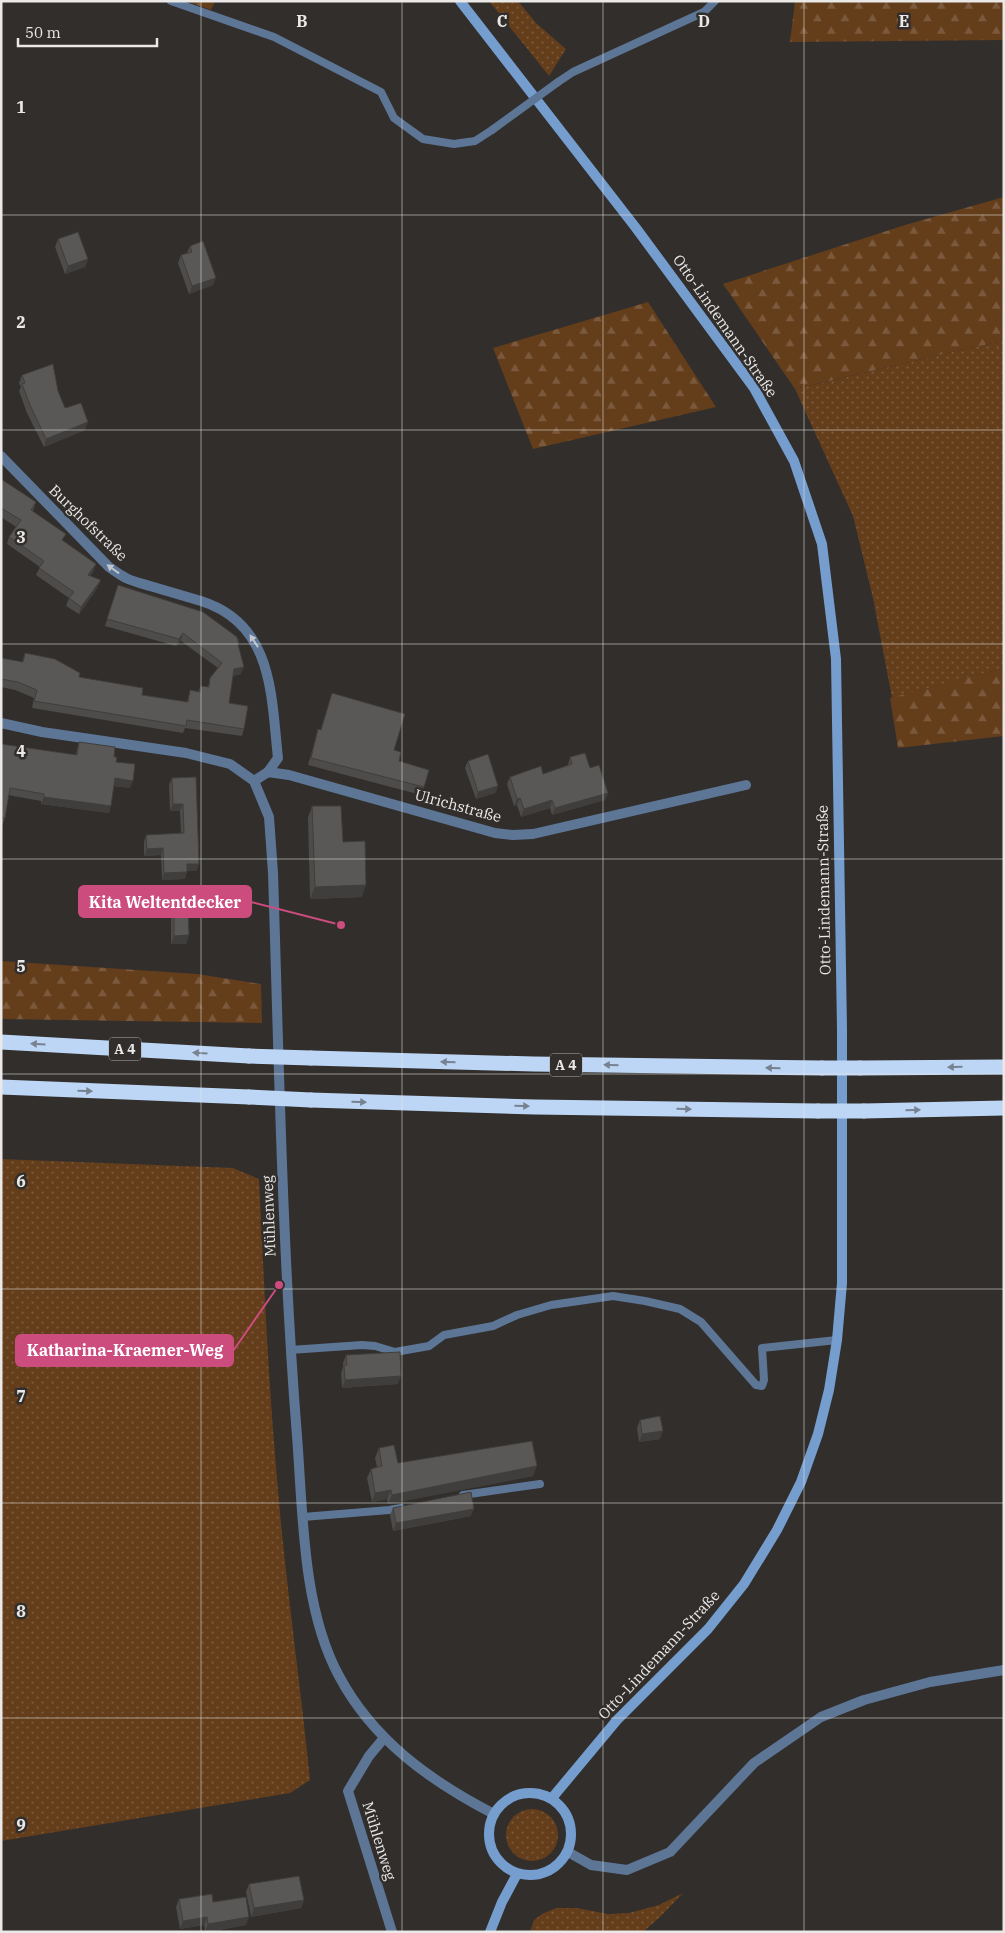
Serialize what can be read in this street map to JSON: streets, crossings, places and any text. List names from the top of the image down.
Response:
{
  "streets": {
    "highway": ["A 4"],
    "street": [
      "Otto-Lindemann-Straße",
      "Burghofstraße",
      "Ulrichstraße",
      "Mühlenweg"
    ]
  },
  "crossings": [
    ["Otto-Lindemann-Straße", "Mühlenweg"],
    ["Burghofstraße", "Ulrichstraße"]
  ],
  "one_way": ["Burghofstraße"],
  "places": ["Kita Weltentdecker", "Katharina-Kraemer-Weg"],
  "scale_bar": "50 m",
  "grid": {
    "columns": [
      "B",
      "C",
      "D",
      "E"
    ],
    "rows": [
      "1",
      "2",
      "3",
      "4",
      "5",
      "6",
      "7",
      "8",
      "9"
    ]
  }
}
